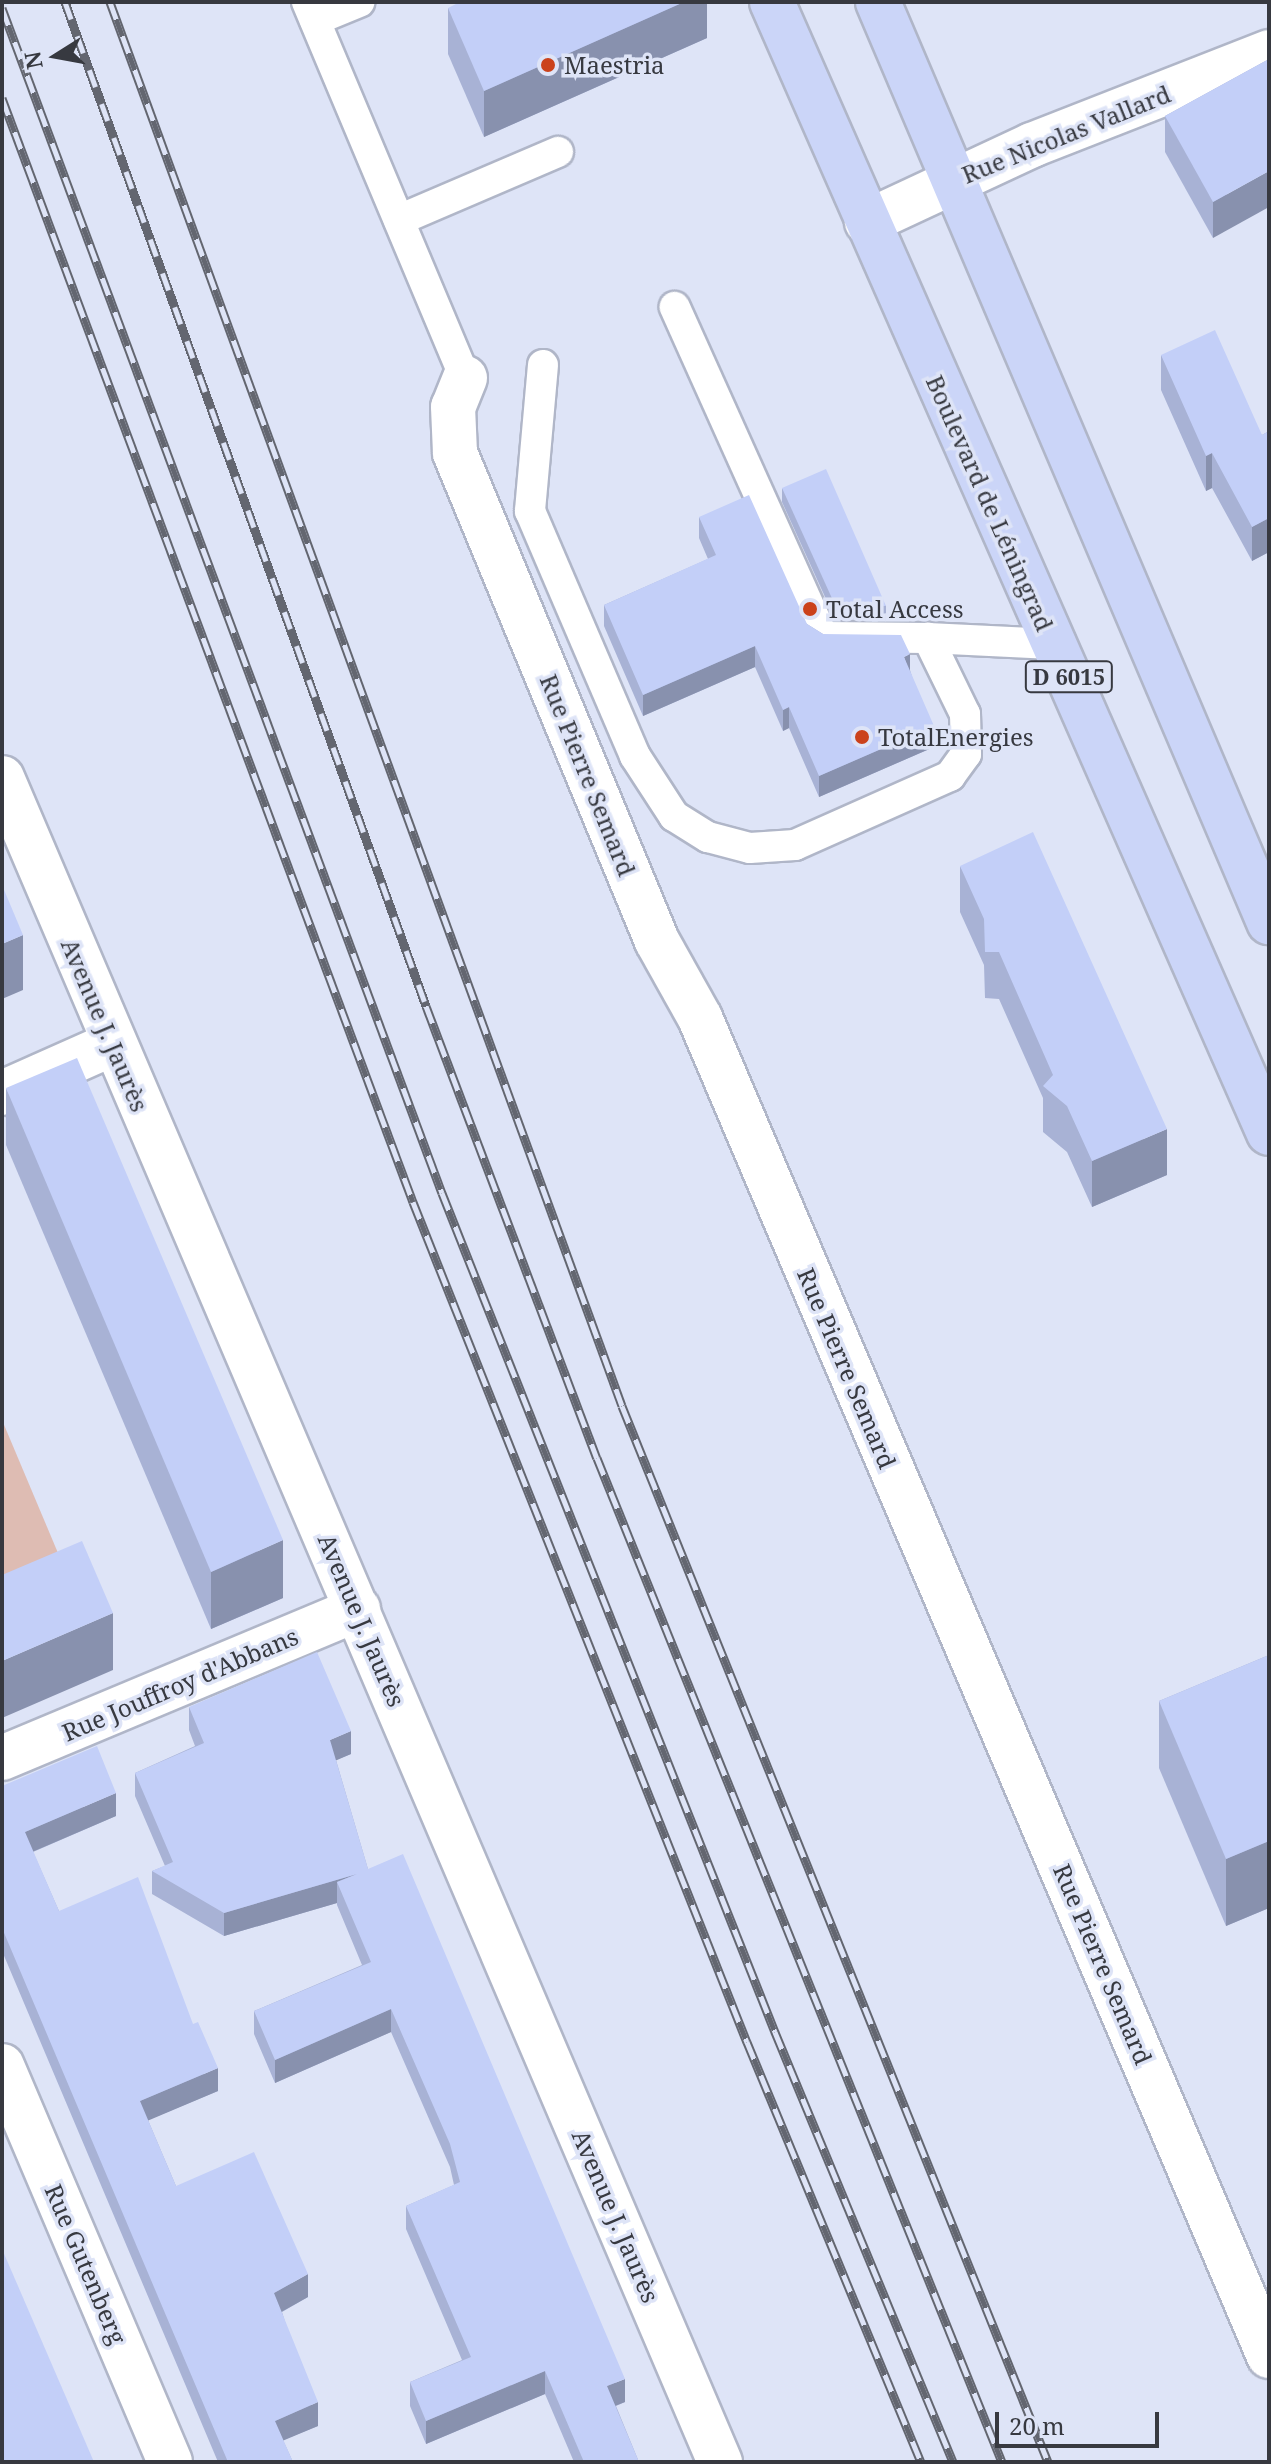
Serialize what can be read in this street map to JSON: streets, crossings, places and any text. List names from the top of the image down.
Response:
{
  "streets": {
    "main road": ["Boulevard de Léningrad", "D 6015"],
    "street": [
      "Rue Nicolas Vallard",
      "Rue Pierre Semard",
      "Avenue J. Jaurès",
      "Rue Jouffroy d'Abbans",
      "Rue Gutenberg"
    ]
  },
  "crossings": [
    ["Rue Nicolas Vallard", "Boulevard de Léningrad"],
    ["Avenue J. Jaurès", "Rue Jouffroy d'Abbans"]
  ],
  "places": ["Maestria", "Total Access", "TotalEnergies"],
  "scale_bar": "20 m",
  "north": "left"
}
